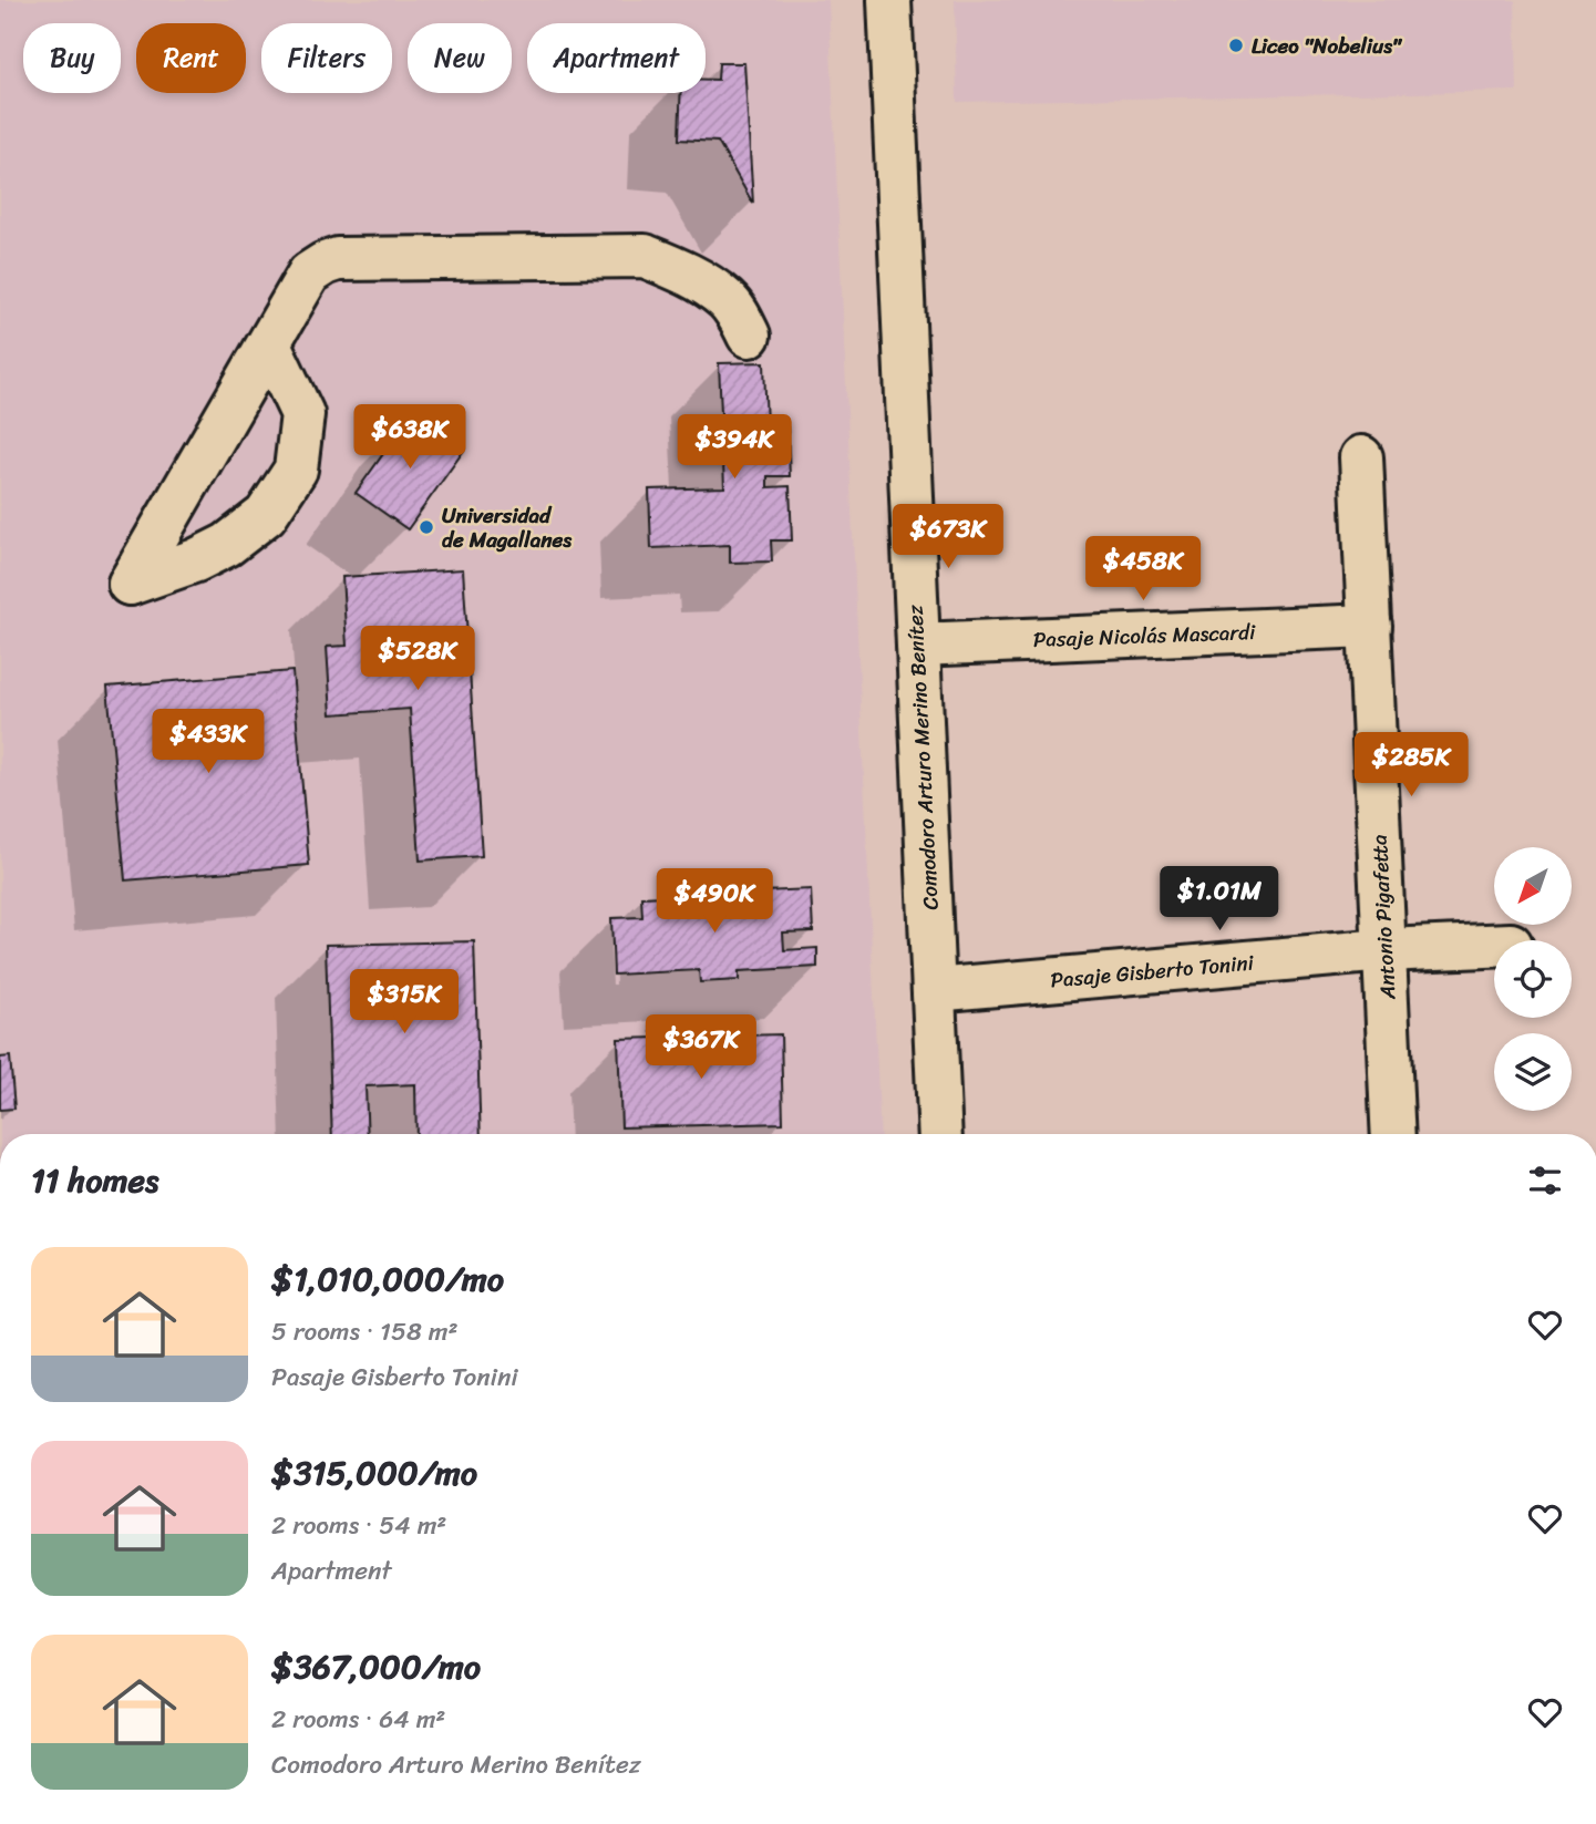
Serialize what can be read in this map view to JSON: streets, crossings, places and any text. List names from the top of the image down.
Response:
{
  "streets": {
    "street": [
      "Pasaje Nicolás Mascardi",
      "Comodoro Arturo Merino Benítez",
      "Antonio Pigafetta",
      "Pasaje Gisberto Tonini"
    ]
  },
  "crossings": [
    ["Pasaje Nicolás Mascardi", "Comodoro Arturo Merino Benítez"],
    ["Pasaje Nicolás Mascardi", "Antonio Pigafetta"],
    ["Comodoro Arturo Merino Benítez", "Pasaje Gisberto Tonini"],
    ["Antonio Pigafetta", "Pasaje Gisberto Tonini"]
  ],
  "places": ["Liceo \"Nobelius\"", "Universidad de Magallanes"],
  "north": "bottom left",
  "page": {
    "chip": [
      "Buy",
      "Rent",
      "Filters",
      "New",
      "Apartment"
    ],
    "price": [
      "$638K",
      "$394K",
      "$673K",
      "$458K",
      "$528K",
      "$433K",
      "$285K",
      "$1.01M",
      "$490K",
      "$315K",
      "$367K"
    ],
    "heading": "11 homes",
    "list": [
      {
        "name": "$1,010,000/mo",
        "note": "5 rooms · 158 m² · Pasaje Gisberto Tonini"
      },
      {
        "name": "$315,000/mo",
        "note": "2 rooms · 54 m² · Apartment"
      },
      {
        "name": "$367,000/mo",
        "note": "2 rooms · 64 m² · Comodoro Arturo Merino Benítez"
      }
    ]
  }
}
